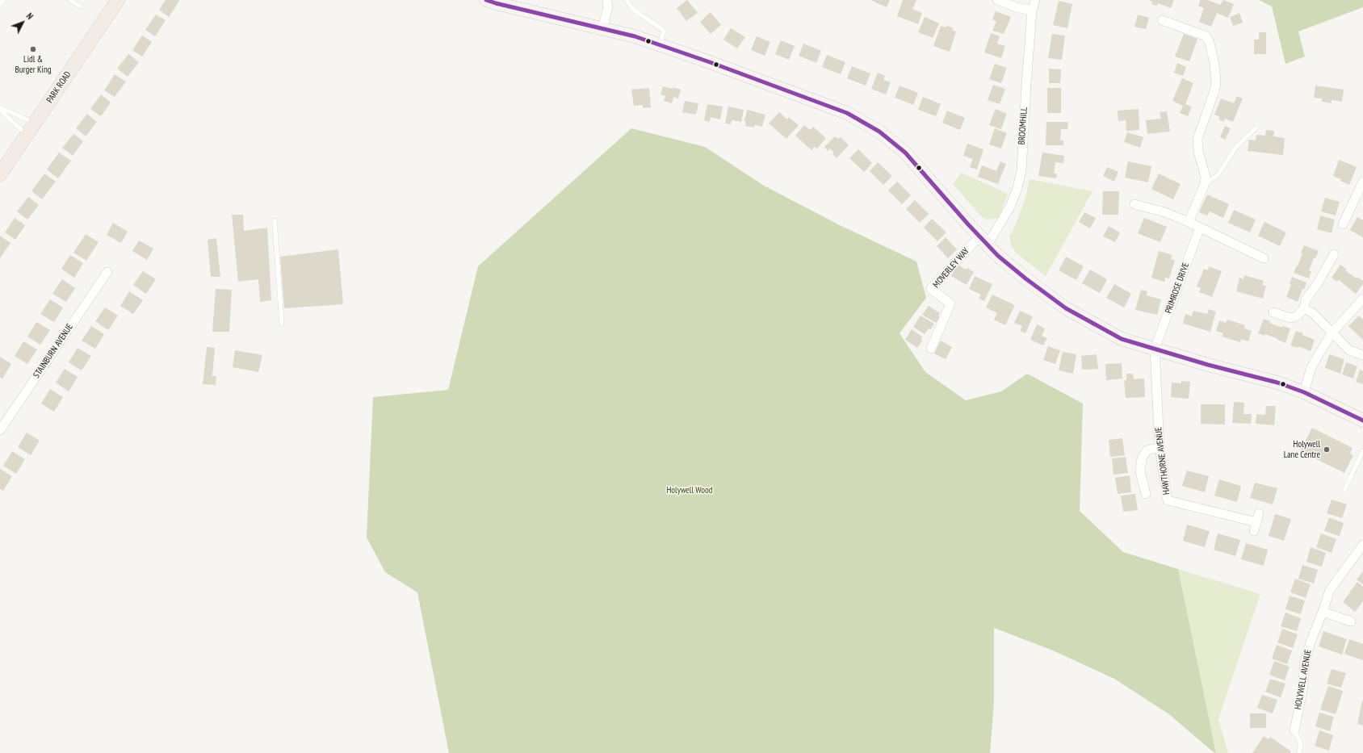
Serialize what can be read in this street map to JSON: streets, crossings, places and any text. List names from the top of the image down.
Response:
{
  "streets": {
    "main road": ["PARK ROAD"],
    "street": [
      "BROOMHILL",
      "MOVERLEY WAY",
      "PRIMROSE DRIVE",
      "STAINBURN AVENUE",
      "HAWTHORNE AVENUE",
      "HOLYWELL AVENUE"
    ]
  },
  "crossings": [
    ["BROOMHILL", "MOVERLEY WAY"],
    ["PRIMROSE DRIVE", "HAWTHORNE AVENUE"]
  ],
  "parks": ["Holywell Wood"],
  "places": ["Lidl & Burger King", "Holywell Lane Centre"],
  "north": "top right"
}
